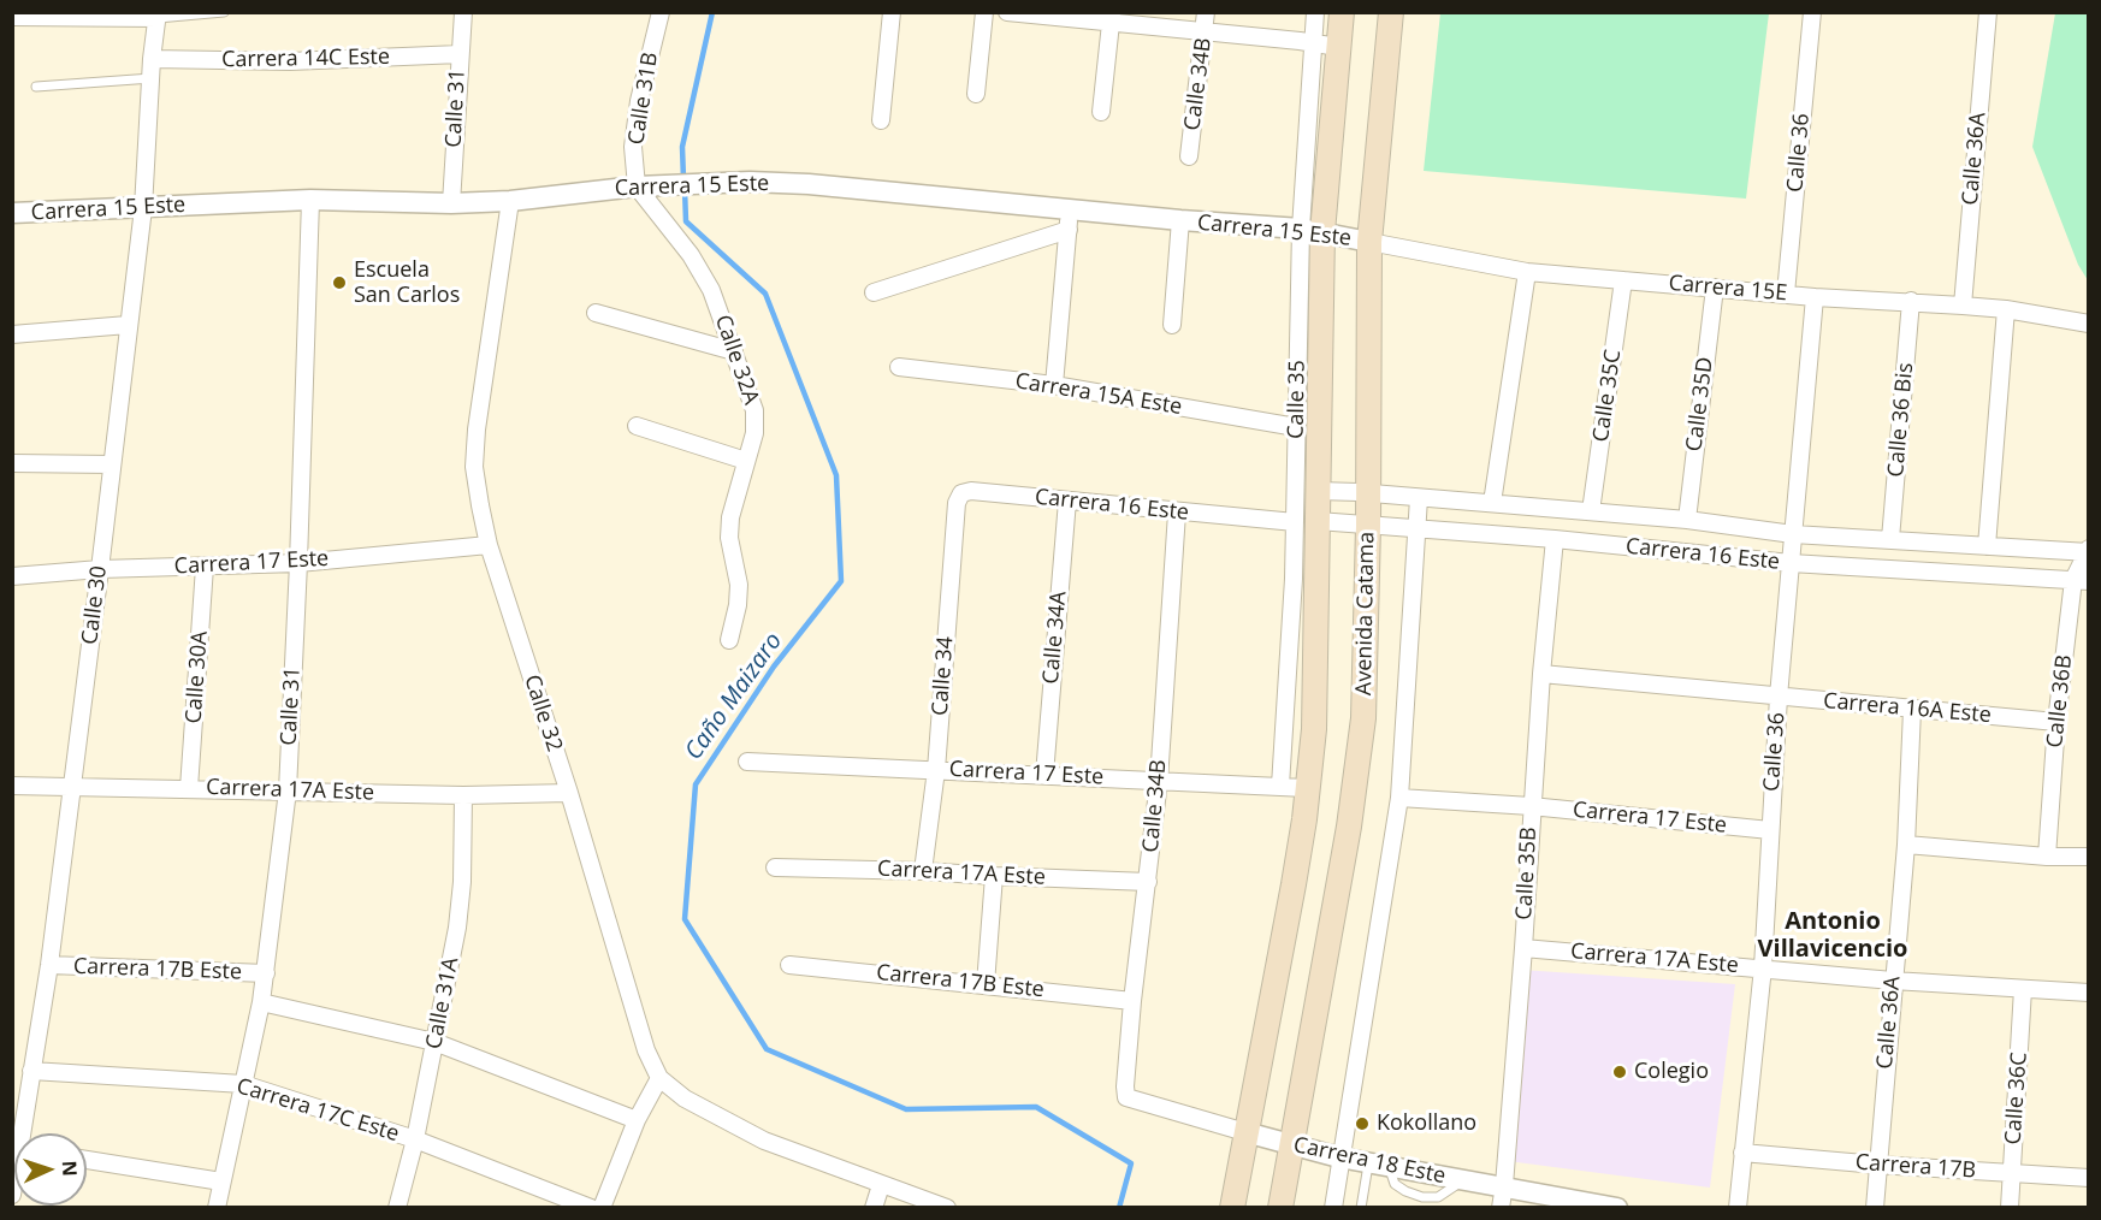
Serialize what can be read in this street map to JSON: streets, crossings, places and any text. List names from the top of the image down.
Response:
{
  "streets": {
    "main road": ["Avenida Catama"],
    "street": [
      "Carrera 14C Este",
      "Calle 34B",
      "Calle 31B",
      "Calle 31",
      "Calle 36",
      "Calle 36A",
      "Carrera 15 Este",
      "Carrera 15E",
      "Calle 32A",
      "Carrera 15A Este",
      "Calle 35C",
      "Calle 35",
      "Calle 35D",
      "Calle 36 Bis",
      "Carrera 16 Este",
      "Carrera 17 Este",
      "Calle 30",
      "Calle 34A",
      "Calle 34",
      "Calle 30A",
      "Calle 36B",
      "Carrera 16A Este",
      "Calle 32",
      "Carrera 17A Este",
      "Calle 35B",
      "Carrera 17B Este",
      "Calle 31A",
      "Calle 36C",
      "Carrera 17C Este",
      "Carrera 18 Este",
      "Carrera 17B"
    ]
  },
  "crossings": [
    ["Carrera 14C Este", "Calle 31"],
    ["Carrera 14C Este", "Calle 30"],
    ["Calle 34B", "Carrera 16 Este"],
    ["Calle 34B", "Carrera 17 Este"],
    ["Calle 34B", "Carrera 17A Este"],
    ["Calle 34B", "Carrera 17B Este"],
    ["Calle 34B", "Carrera 18 Este"],
    ["Calle 31B", "Carrera 15 Este"],
    ["Calle 31B", "Calle 32A"],
    ["Calle 31", "Carrera 15 Este"],
    ["Calle 31", "Carrera 17 Este"],
    ["Calle 31", "Carrera 17A Este"],
    ["Calle 31", "Carrera 17B Este"],
    ["Calle 31", "Carrera 17C Este"],
    ["Calle 36", "Carrera 15E"],
    ["Calle 36", "Carrera 16 Este"],
    ["Calle 36", "Carrera 17 Este"],
    ["Calle 36", "Carrera 16A Este"],
    ["Calle 36", "Carrera 17A Este"],
    ["Calle 36", "Carrera 17B"],
    ["Calle 36A", "Carrera 15E"],
    ["Calle 36A", "Carrera 16A Este"],
    ["Calle 36A", "Carrera 17A Este"],
    ["Calle 36A", "Carrera 17B"],
    ["Carrera 15 Este", "Carrera 15E"],
    ["Carrera 15 Este", "Calle 32A"],
    ["Carrera 15 Este", "Calle 35"],
    ["Carrera 15 Este", "Calle 30"],
    ["Carrera 15 Este", "Avenida Catama"],
    ["Carrera 15 Este", "Calle 32"],
    ["Carrera 15E", "Calle 35C"],
    ["Carrera 15E", "Calle 35D"],
    ["Carrera 15E", "Calle 36 Bis"],
    ["Carrera 15E", "Avenida Catama"],
    ["Carrera 15A Este", "Calle 35"],
    ["Calle 35C", "Carrera 16 Este"],
    ["Calle 35", "Carrera 16 Este"],
    ["Calle 35", "Carrera 17 Este"],
    ["Calle 35D", "Carrera 16 Este"],
    ["Calle 36 Bis", "Carrera 16 Este"],
    ["Carrera 16 Este", "Avenida Catama"],
    ["Carrera 16 Este", "Calle 34A"],
    ["Carrera 16 Este", "Calle 34"],
    ["Carrera 16 Este", "Calle 36B"],
    ["Carrera 16 Este", "Calle 35B"],
    ["Carrera 17 Este", "Calle 30"],
    ["Carrera 17 Este", "Calle 34A"],
    ["Carrera 17 Este", "Calle 34"],
    ["Carrera 17 Este", "Calle 30A"],
    ["Carrera 17 Este", "Calle 32"],
    ["Carrera 17 Este", "Calle 35B"],
    ["Calle 30", "Carrera 17A Este"],
    ["Calle 30", "Carrera 17B Este"],
    ["Calle 30", "Carrera 17C Este"],
    ["Avenida Catama", "Carrera 18 Este"],
    ["Calle 34", "Carrera 17A Este"],
    ["Calle 30A", "Carrera 17A Este"],
    ["Calle 36B", "Carrera 16A Este"],
    ["Carrera 16A Este", "Calle 35B"],
    ["Calle 32", "Carrera 17A Este"],
    ["Carrera 17A Este", "Calle 35B"],
    ["Carrera 17A Este", "Calle 31A"],
    ["Carrera 17A Este", "Calle 36C"],
    ["Calle 35B", "Carrera 18 Este"],
    ["Carrera 17B Este", "Calle 31A"],
    ["Calle 31A", "Carrera 17C Este"],
    ["Calle 36C", "Carrera 17B"]
  ],
  "districts": ["Antonio Villavicencio"],
  "water": ["Caño Maizaro"],
  "places": ["Escuela San Carlos", "Colegio", "Kokollano"],
  "north": "right"
}
